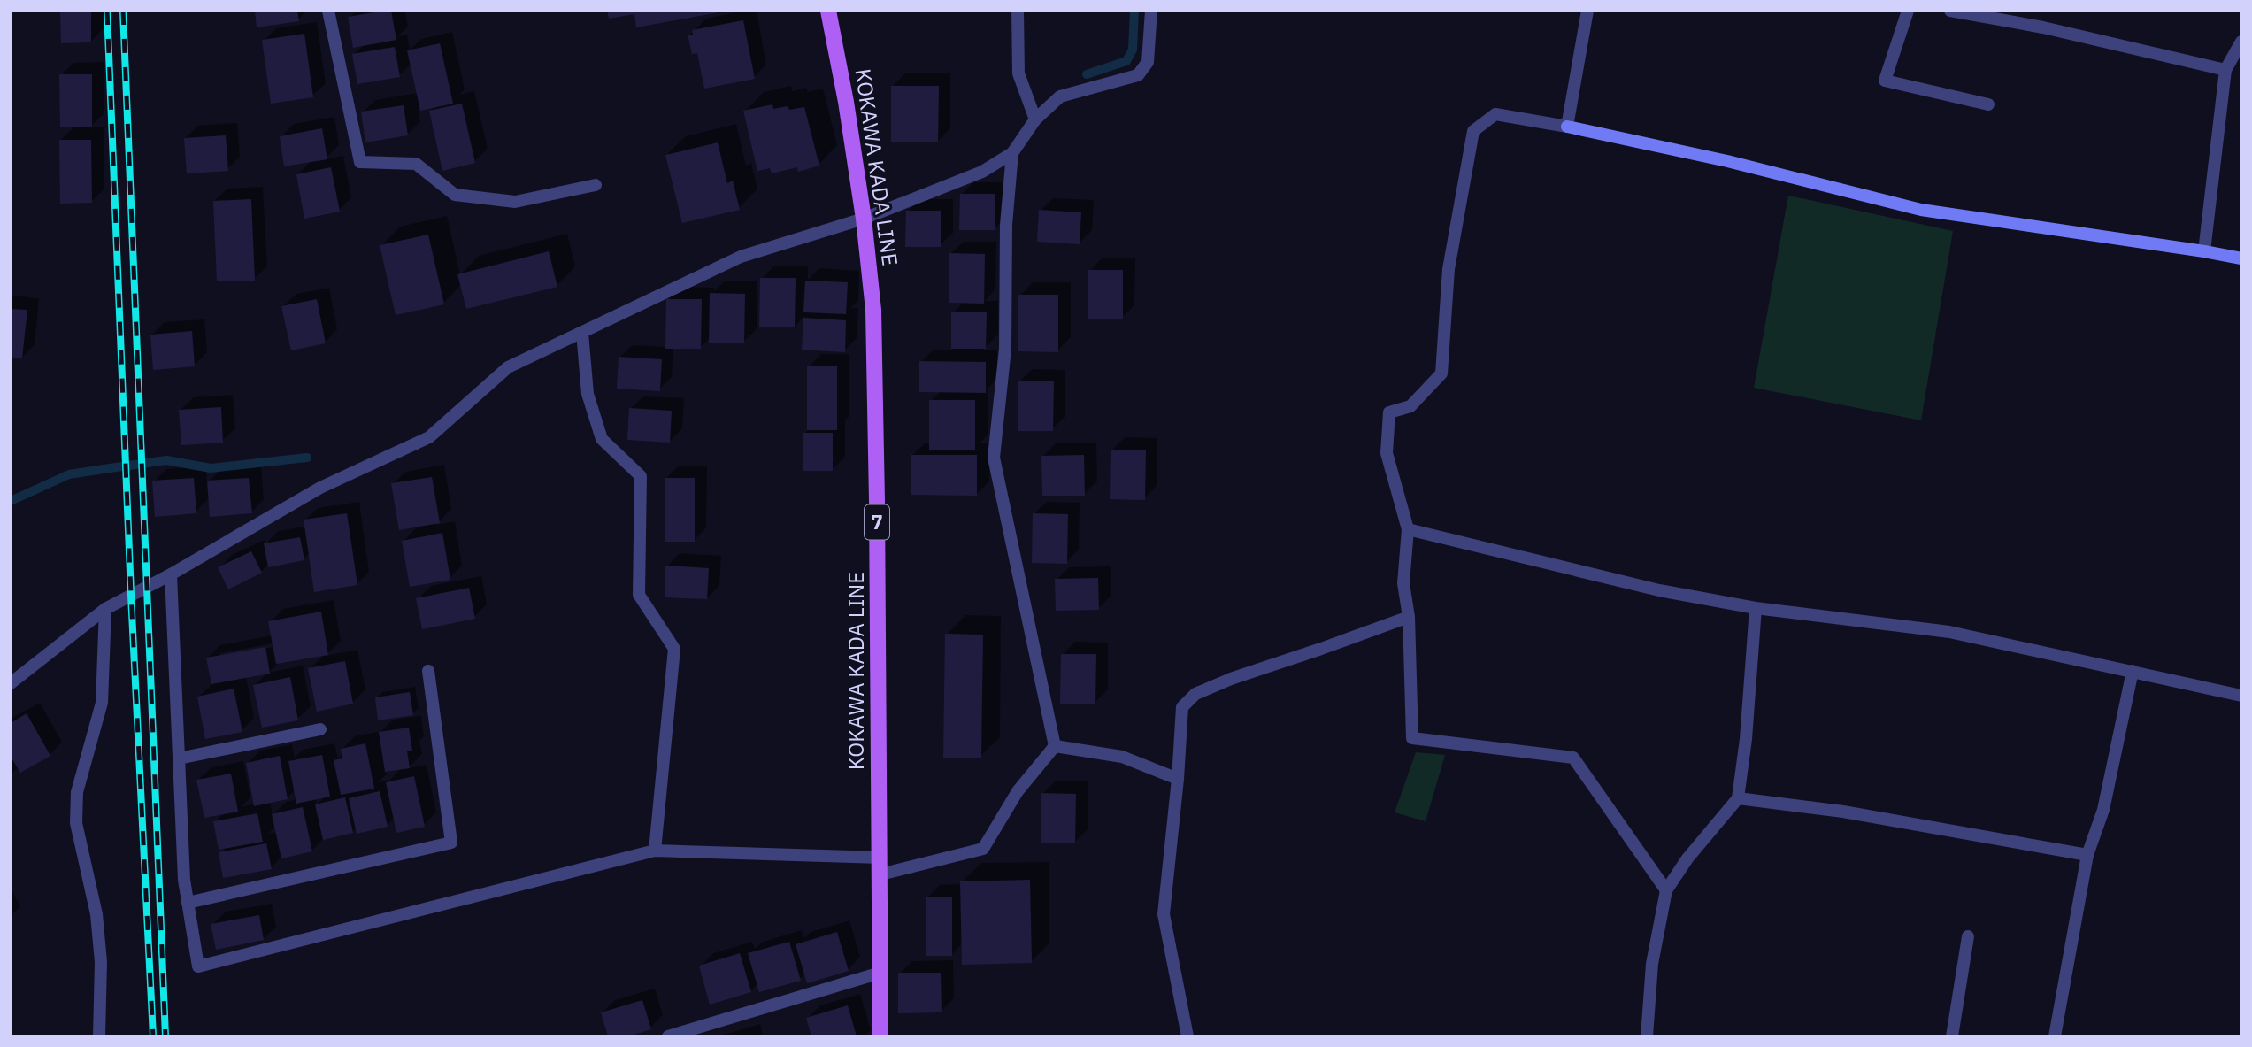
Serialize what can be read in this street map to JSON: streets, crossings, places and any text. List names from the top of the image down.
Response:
{
  "streets": {
    "main road": ["KOKAWA KADA LINE", "7"]
  }
}
